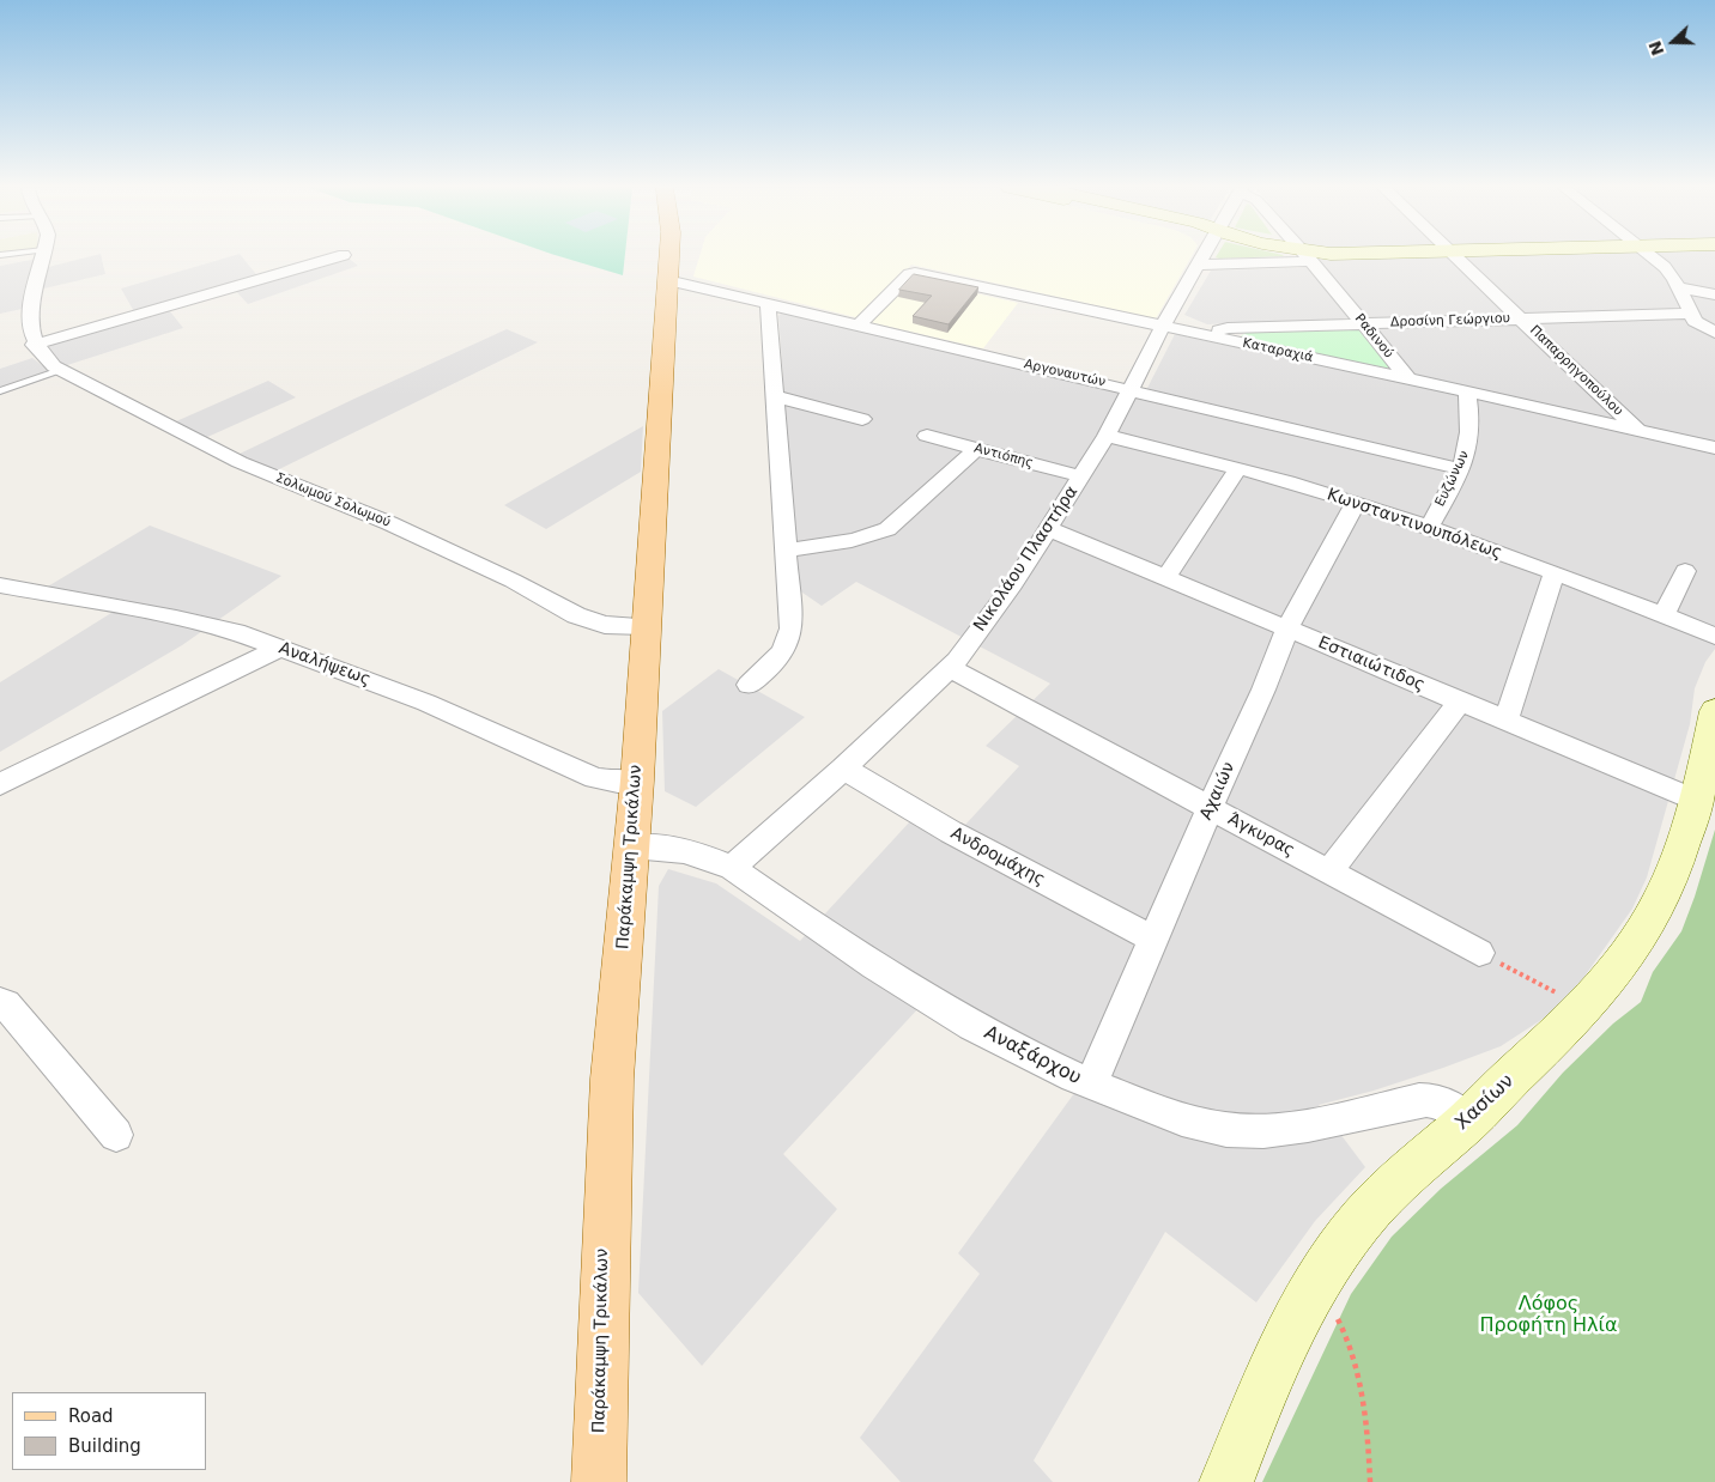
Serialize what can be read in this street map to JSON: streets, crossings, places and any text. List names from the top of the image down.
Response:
{
  "streets": {
    "main road": ["Παράκαμψη Τρικάλων", "Χασίων"],
    "street": [
      "Δροσίνη Γεώργιου",
      "Ραδινού",
      "Καταραχιά",
      "Παπαρρηγοπούλου",
      "Αργοναυτών",
      "Αντιόπης",
      "Ευζώνων",
      "Σολωμού Σολωμού",
      "Κωνσταντινουπόλεως",
      "Νικολάου Πλαστήρα",
      "Αναλήψεως",
      "Εστιαιώτιδος",
      "Αχαιών",
      "Άγκυρας",
      "Ανδρομάχης",
      "Αναξάρχου"
    ]
  },
  "crossings": [
    ["Δροσίνη Γεώργιου", "Ραδινού"],
    ["Δροσίνη Γεώργιου", "Καταραχιά"],
    ["Δροσίνη Γεώργιου", "Παπαρρηγοπούλου"],
    ["Ραδινού", "Καταραχιά"],
    ["Καταραχιά", "Παπαρρηγοπούλου"],
    ["Καταραχιά", "Αργοναυτών"],
    ["Καταραχιά", "Ευζώνων"],
    ["Καταραχιά", "Νικολάου Πλαστήρα"],
    ["Αργοναυτών", "Ευζώνων"],
    ["Αργοναυτών", "Νικολάου Πλαστήρα"],
    ["Αργοναυτών", "Παράκαμψη Τρικάλων"],
    ["Αντιόπης", "Νικολάου Πλαστήρα"],
    ["Ευζώνων", "Κωνσταντινουπόλεως"],
    ["Σολωμού Σολωμού", "Παράκαμψη Τρικάλων"],
    ["Κωνσταντινουπόλεως", "Νικολάου Πλαστήρα"],
    ["Κωνσταντινουπόλεως", "Αχαιών"],
    ["Νικολάου Πλαστήρα", "Εστιαιώτιδος"],
    ["Νικολάου Πλαστήρα", "Άγκυρας"],
    ["Νικολάου Πλαστήρα", "Ανδρομάχης"],
    ["Νικολάου Πλαστήρα", "Αναξάρχου"],
    ["Αναλήψεως", "Παράκαμψη Τρικάλων"],
    ["Εστιαιώτιδος", "Αχαιών"],
    ["Εστιαιώτιδος", "Χασίων"],
    ["Αχαιών", "Άγκυρας"],
    ["Αχαιών", "Ανδρομάχης"],
    ["Αχαιών", "Αναξάρχου"],
    ["Παράκαμψη Τρικάλων", "Αναξάρχου"],
    ["Αναξάρχου", "Χασίων"]
  ],
  "parks": ["Λόφος Προφήτη Ηλία"],
  "legend": ["Road", "Building"],
  "north": "left"
}
